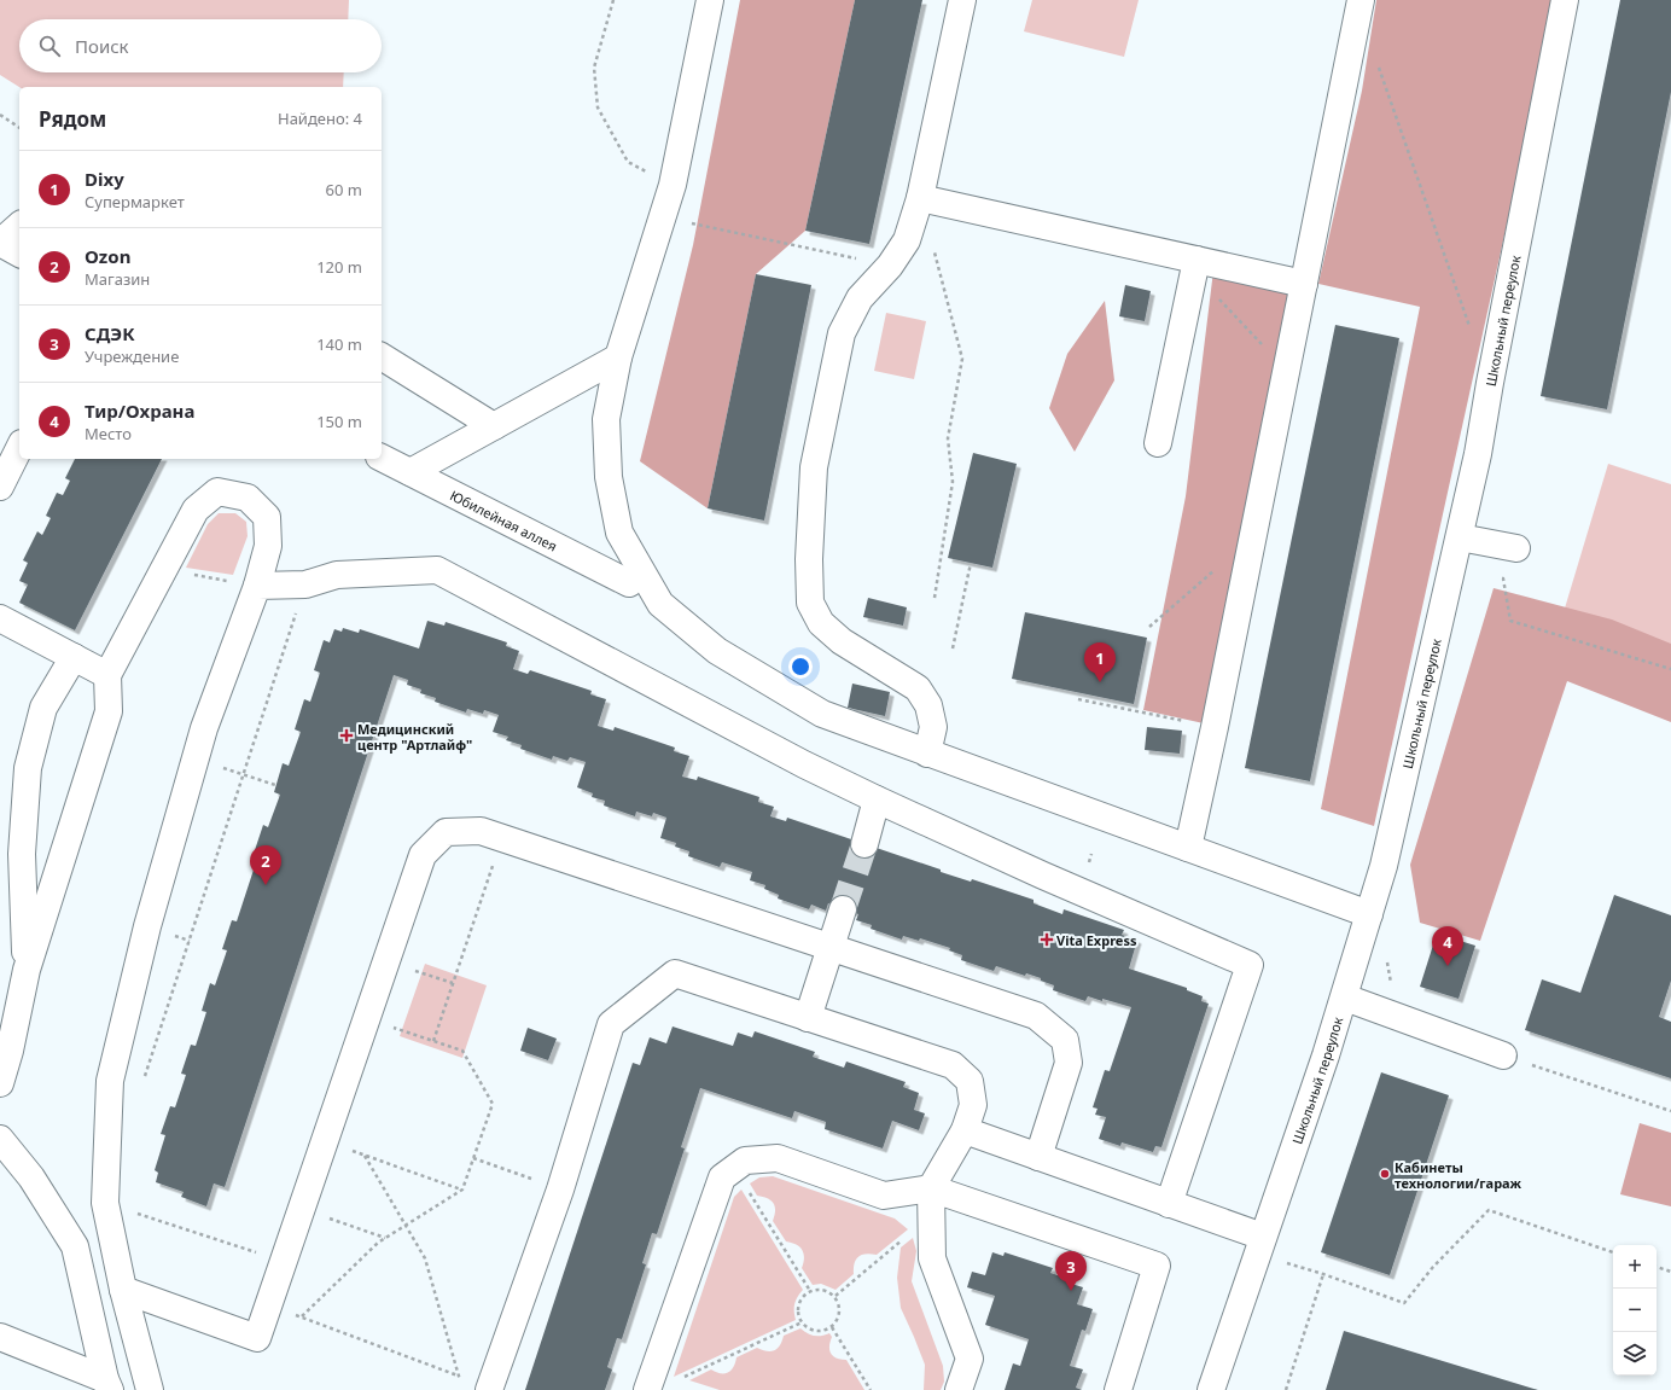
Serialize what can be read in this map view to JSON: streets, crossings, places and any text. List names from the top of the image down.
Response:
{
  "streets": {
    "street": ["Школьный переулок", "Юбилейная аллея"]
  },
  "places": {
    "health": ["Медицинский центр \"Артлайф\"", "Vita Express"],
    "other": ["Кабинеты технологии/гараж"]
  },
  "page": {
    "search": "Поиск",
    "heading": ["Рядом", "Найдено: 4"],
    "list": [
      {
        "mark": "1",
        "name": "Dixy",
        "note": "Супермаркет",
        "value": "60 m"
      },
      {
        "mark": "2",
        "name": "Ozon",
        "note": "Магазин",
        "value": "120 m"
      },
      {
        "mark": "3",
        "name": "СДЭК",
        "note": "Учреждение",
        "value": "140 m"
      },
      {
        "mark": "4",
        "name": "Тир/Охрана",
        "note": "Место",
        "value": "150 m"
      }
    ],
    "pins": [
      "1",
      "2",
      "4",
      "3"
    ],
    "map_buttons": ["+", "−"]
  }
}
